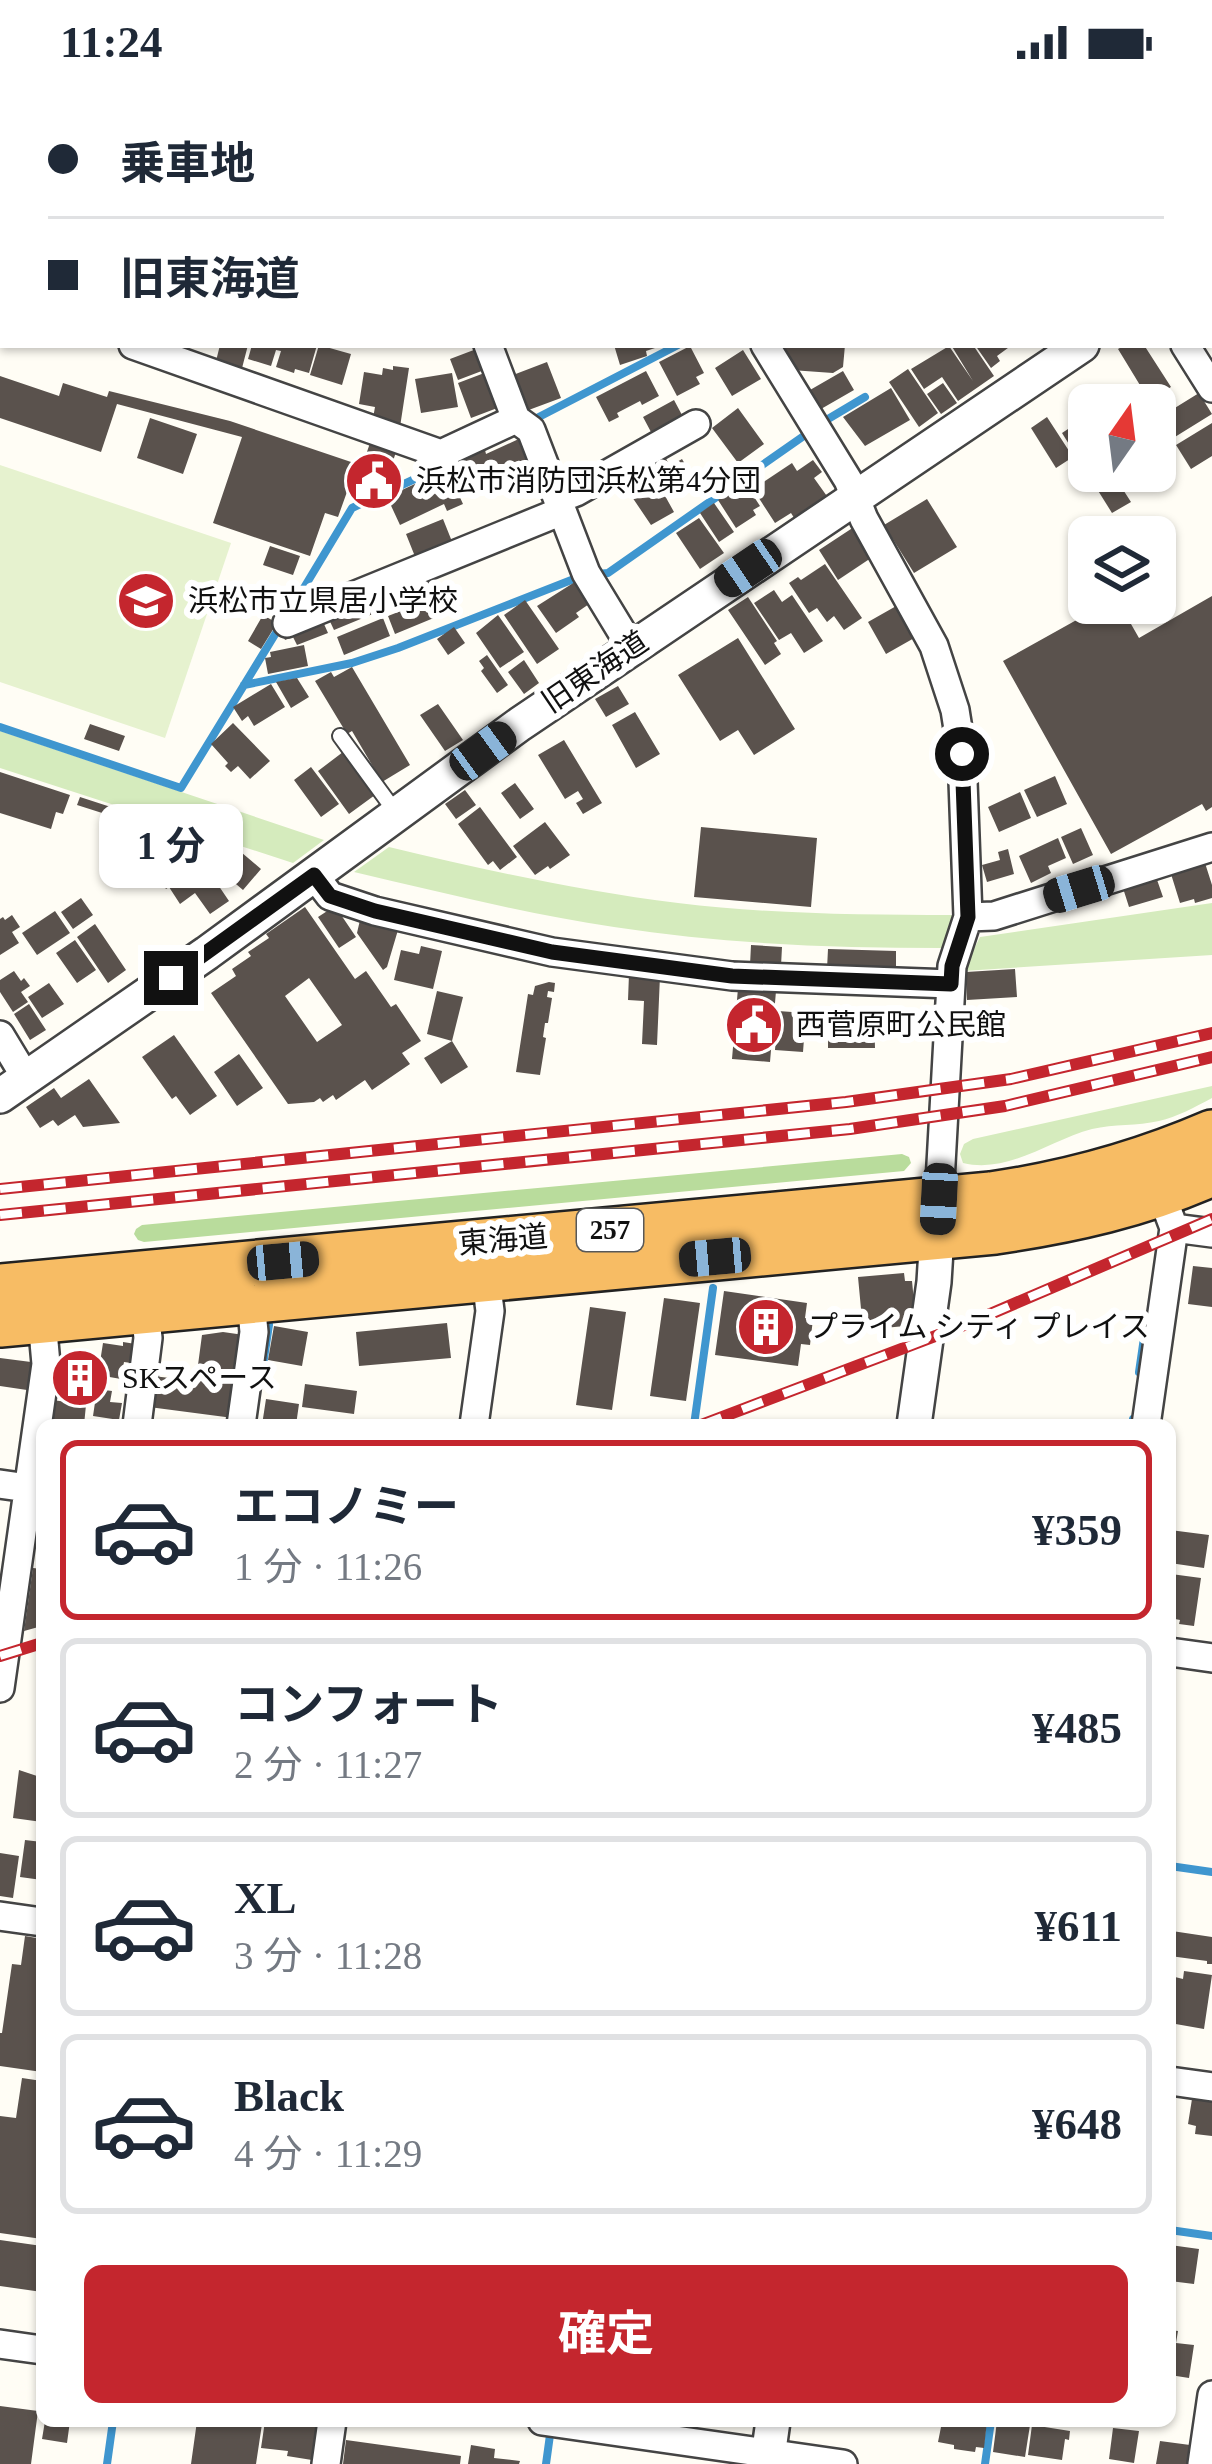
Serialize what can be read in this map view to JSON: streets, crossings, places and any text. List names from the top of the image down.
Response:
{
  "streets": {
    "highway": ["257", "東海道"],
    "street": ["旧東海道"]
  },
  "places": {
    "public building": ["浜松市消防団浜松第4分団", "西菅原町公民館"],
    "school or university": ["浜松市立県居小学校"],
    "building": ["プライム シティ プレイス", "SKスペース"]
  },
  "north": "top",
  "page": {
    "status": "11:24",
    "banner": ["乗車地", "旧東海道"],
    "bubble": "1 分",
    "list": [
      {
        "name": "エコノミー",
        "note": "1 分 · 11:26",
        "value": "¥359"
      },
      {
        "name": "コンフォート",
        "note": "2 分 · 11:27",
        "value": "¥485"
      },
      {
        "name": "XL",
        "note": "3 分 · 11:28",
        "value": "¥611"
      },
      {
        "name": "Black",
        "note": "4 分 · 11:29",
        "value": "¥648"
      }
    ],
    "buttons": "確定"
  }
}
